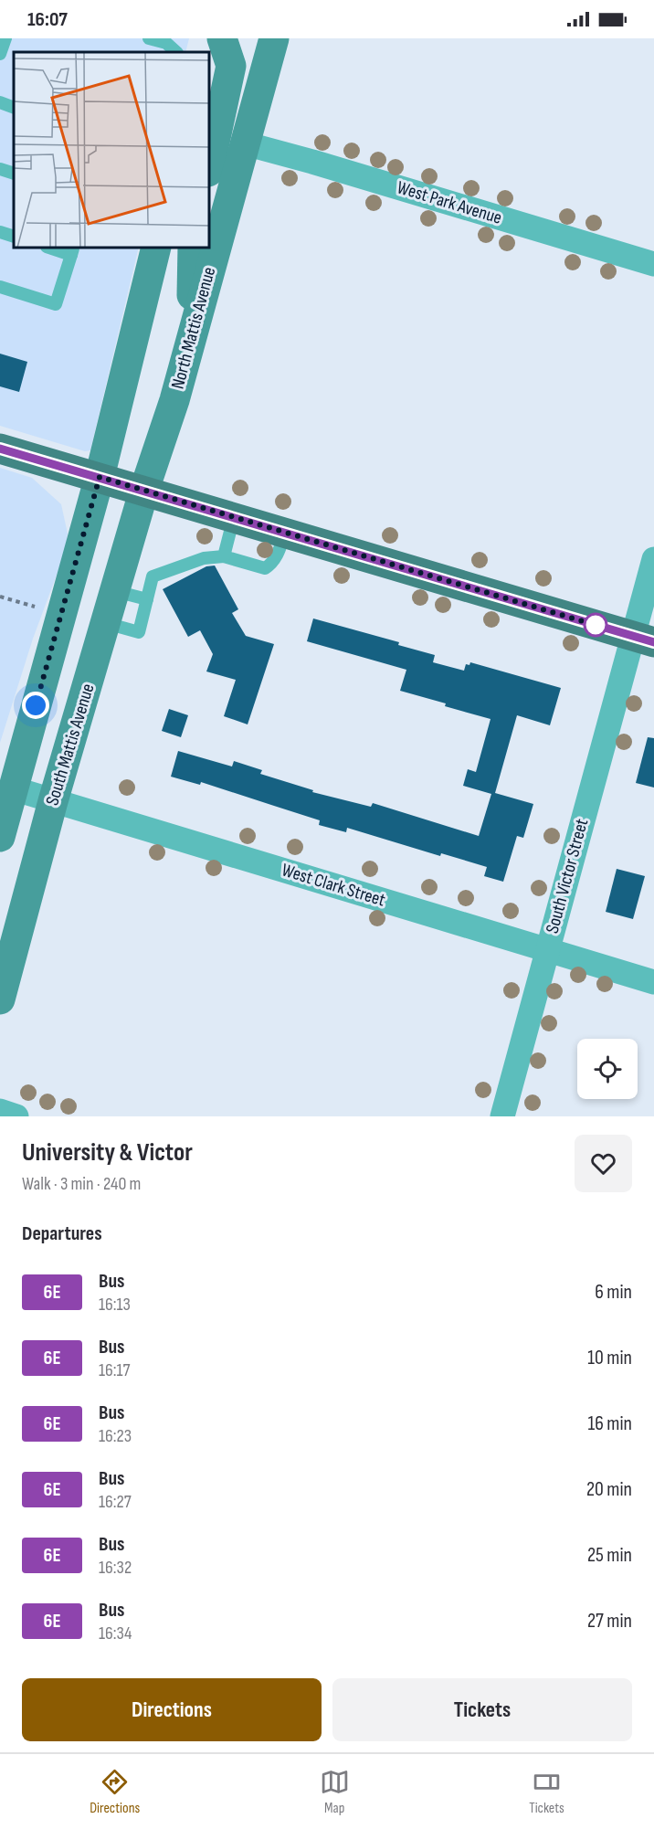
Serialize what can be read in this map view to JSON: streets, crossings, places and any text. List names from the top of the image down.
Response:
{
  "streets": {
    "main road": ["North Mattis Avenue", "South Mattis Avenue"],
    "street": ["West Park Avenue", "South Victor Street", "West Clark Street"]
  },
  "crossings": [
    ["West Park Avenue", "North Mattis Avenue"],
    ["North Mattis Avenue", "South Mattis Avenue"],
    ["South Mattis Avenue", "West Clark Street"],
    ["South Victor Street", "West Clark Street"]
  ],
  "lines": ["bus line 6E"],
  "page": {
    "status": "16:07",
    "heading": [
      ["University & Victor", "Walk · 3 min · 240 m"],
      "Departures"
    ],
    "list": [
      {
        "mark": "6E",
        "name": "Bus",
        "note": "16:13",
        "value": "6 min"
      },
      {
        "mark": "6E",
        "name": "Bus",
        "note": "16:17",
        "value": "10 min"
      },
      {
        "mark": "6E",
        "name": "Bus",
        "note": "16:23",
        "value": "16 min"
      },
      {
        "mark": "6E",
        "name": "Bus",
        "note": "16:27",
        "value": "20 min"
      },
      {
        "mark": "6E",
        "name": "Bus",
        "note": "16:32",
        "value": "25 min"
      },
      {
        "mark": "6E",
        "name": "Bus",
        "note": "16:34",
        "value": "27 min"
      }
    ],
    "buttons": ["Directions", "Tickets"],
    "tabs": ["Directions", "Map", "Tickets"]
  }
}
